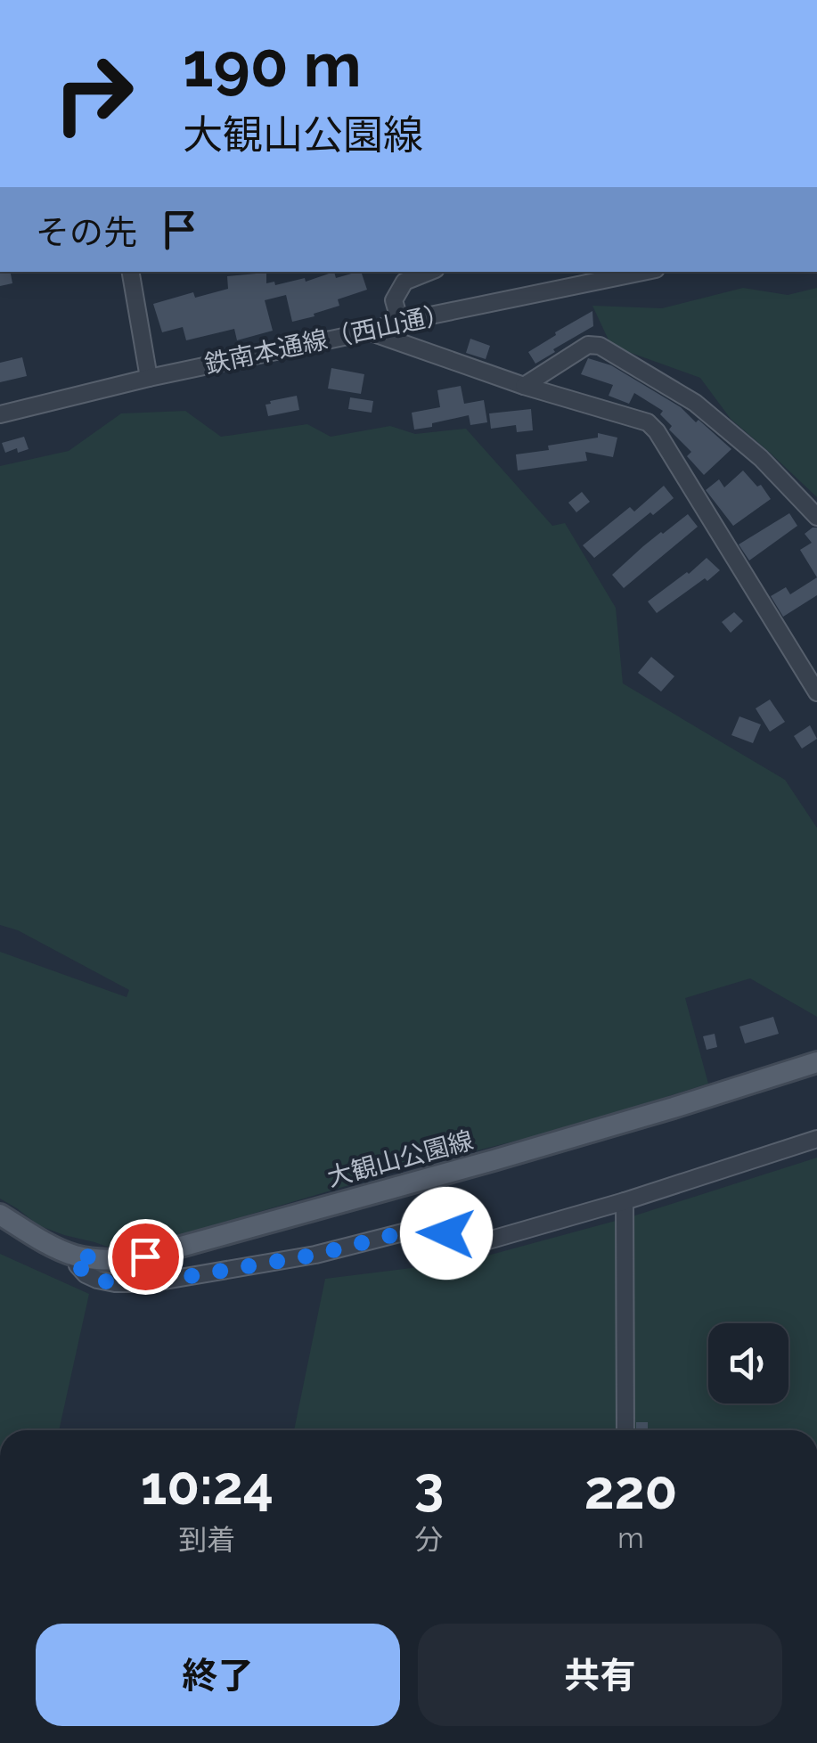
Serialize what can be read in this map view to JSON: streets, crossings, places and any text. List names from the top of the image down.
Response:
{
  "streets": {
    "main road": ["大観山公園線"],
    "street": ["鉄南本通線（西山通）"]
  },
  "page": {
    "turn": ["190 m", "大観山公園線"],
    "then": "その先",
    "eta": [
      "10:24",
      "到着",
      "3",
      "分",
      "220",
      "m"
    ],
    "buttons": ["終了", "共有"]
  }
}
